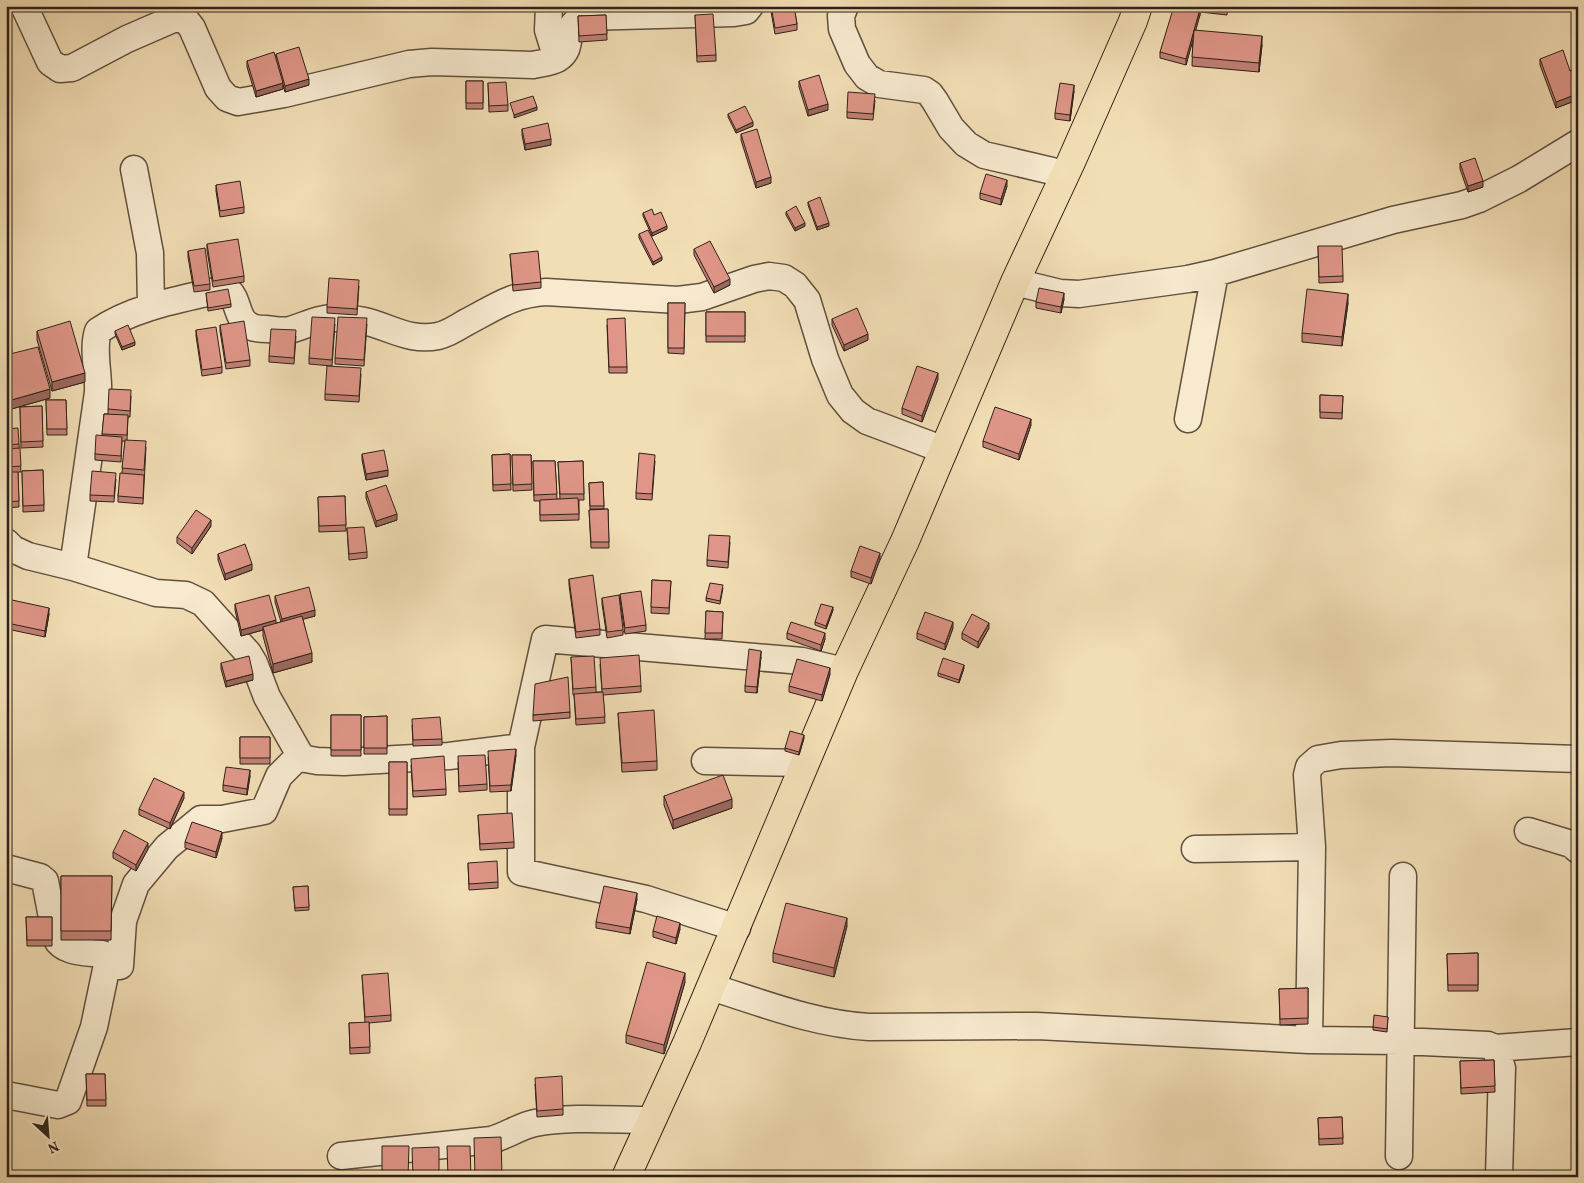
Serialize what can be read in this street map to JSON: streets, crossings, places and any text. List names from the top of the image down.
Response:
{
  "north": "bottom right"
}
